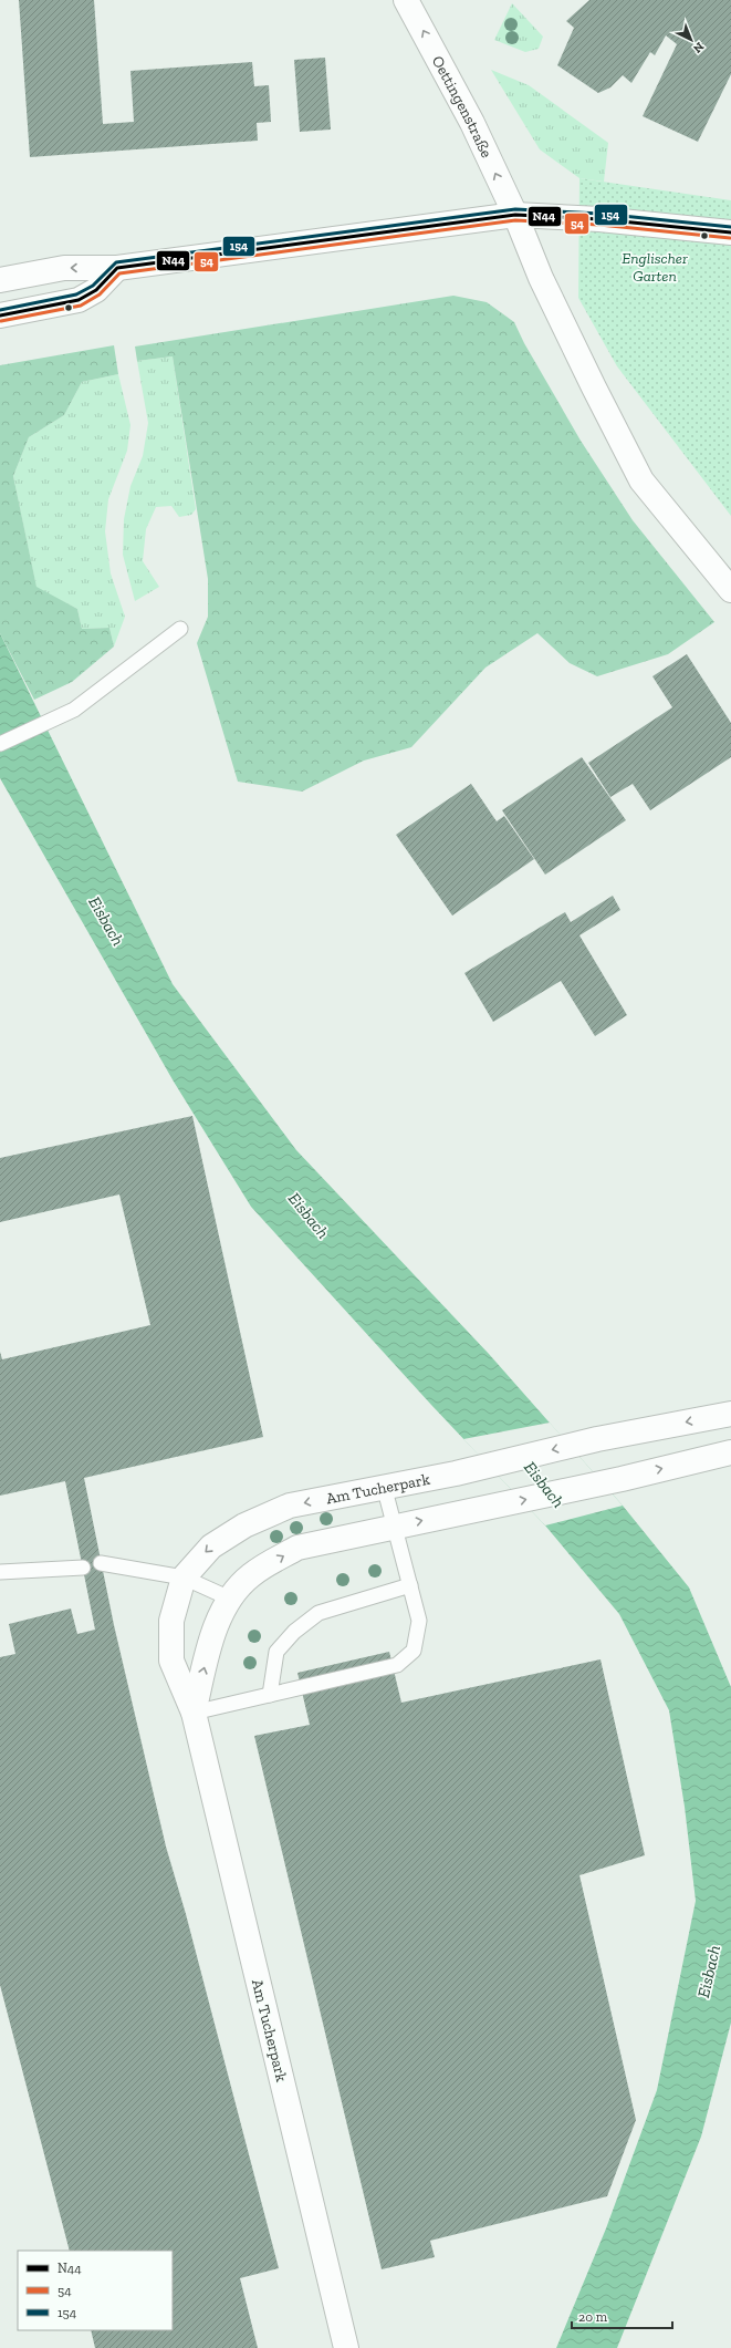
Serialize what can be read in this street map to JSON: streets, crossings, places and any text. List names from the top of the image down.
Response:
{
  "streets": {
    "street": ["Oettingenstraße", "Am Tucherpark"]
  },
  "one_way": ["Oettingenstraße"],
  "water": ["Eisbach"],
  "parks": ["Englischer Garten"],
  "lines": ["transit line 154", "transit line N44", "transit line 54"],
  "legend": ["N44", "54", "154"],
  "scale_bar": "20 m",
  "north": "bottom right"
}
